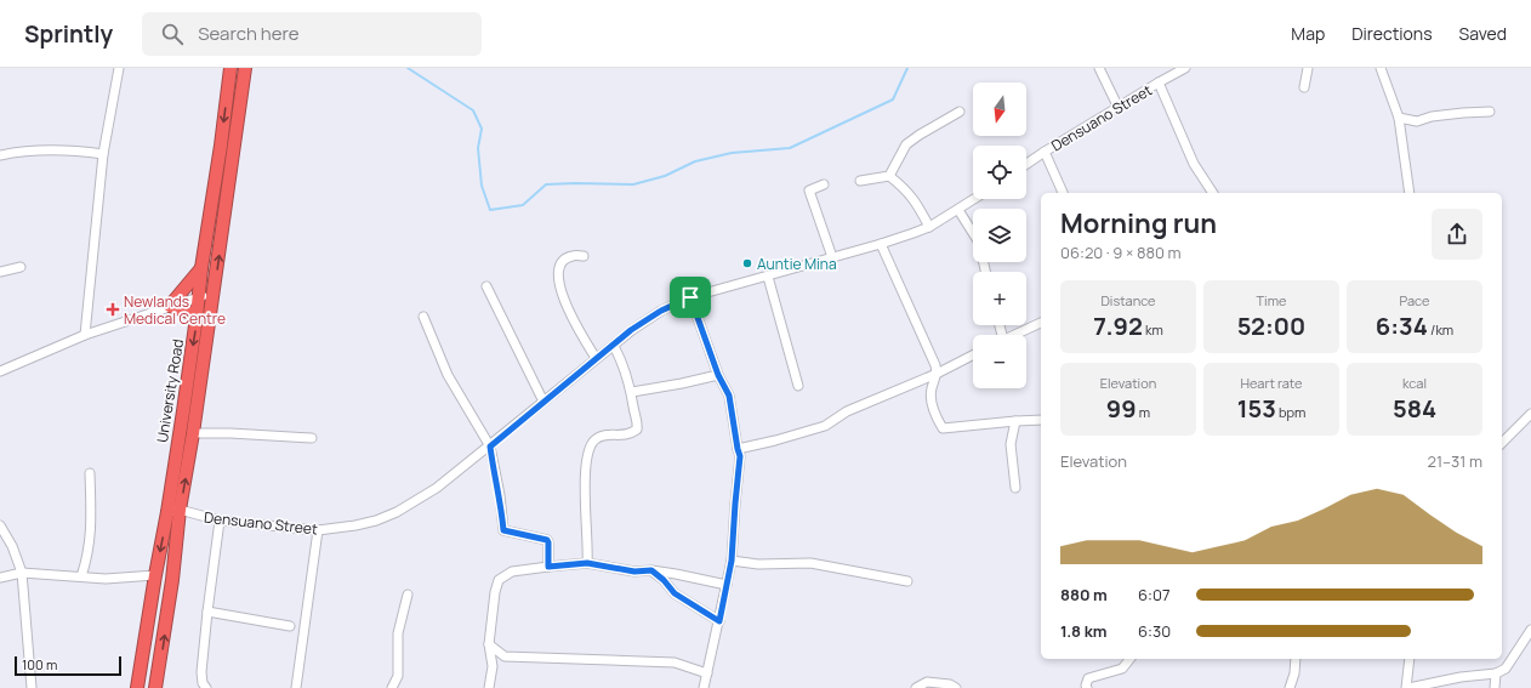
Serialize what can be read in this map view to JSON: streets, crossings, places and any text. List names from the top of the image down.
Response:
{
  "streets": {
    "highway": ["University Road"],
    "street": ["Densuano Street"]
  },
  "crossings": [
    ["Densuano Street", "University Road"]
  ],
  "places": {
    "other": ["Auntie Mina"],
    "health": ["Newlands Medical Centre"]
  },
  "scale_bar": "100 m",
  "north": "bottom",
  "page": {
    "header": "Sprintly",
    "search": "Search here",
    "nav": ["Map", "Directions", "Saved"],
    "map_buttons": ["+", "−"],
    "heading": ["Morning run", "06:20 · 9 × 880 m"],
    "stats": [
      ["Distance", "7.92 km"],
      ["Time", "52:00"],
      ["Pace", "6:34 /km"],
      ["Elevation", "99 m"],
      ["Heart rate", "153 bpm"],
      ["kcal", "584"]
    ],
    "chart": ["Elevation", "21–31 m"],
    "list": [
      {
        "name": "880 m",
        "note": "6:07"
      },
      {
        "name": "1.8 km",
        "note": "6:30"
      }
    ],
    "scale": "100 m"
  }
}
